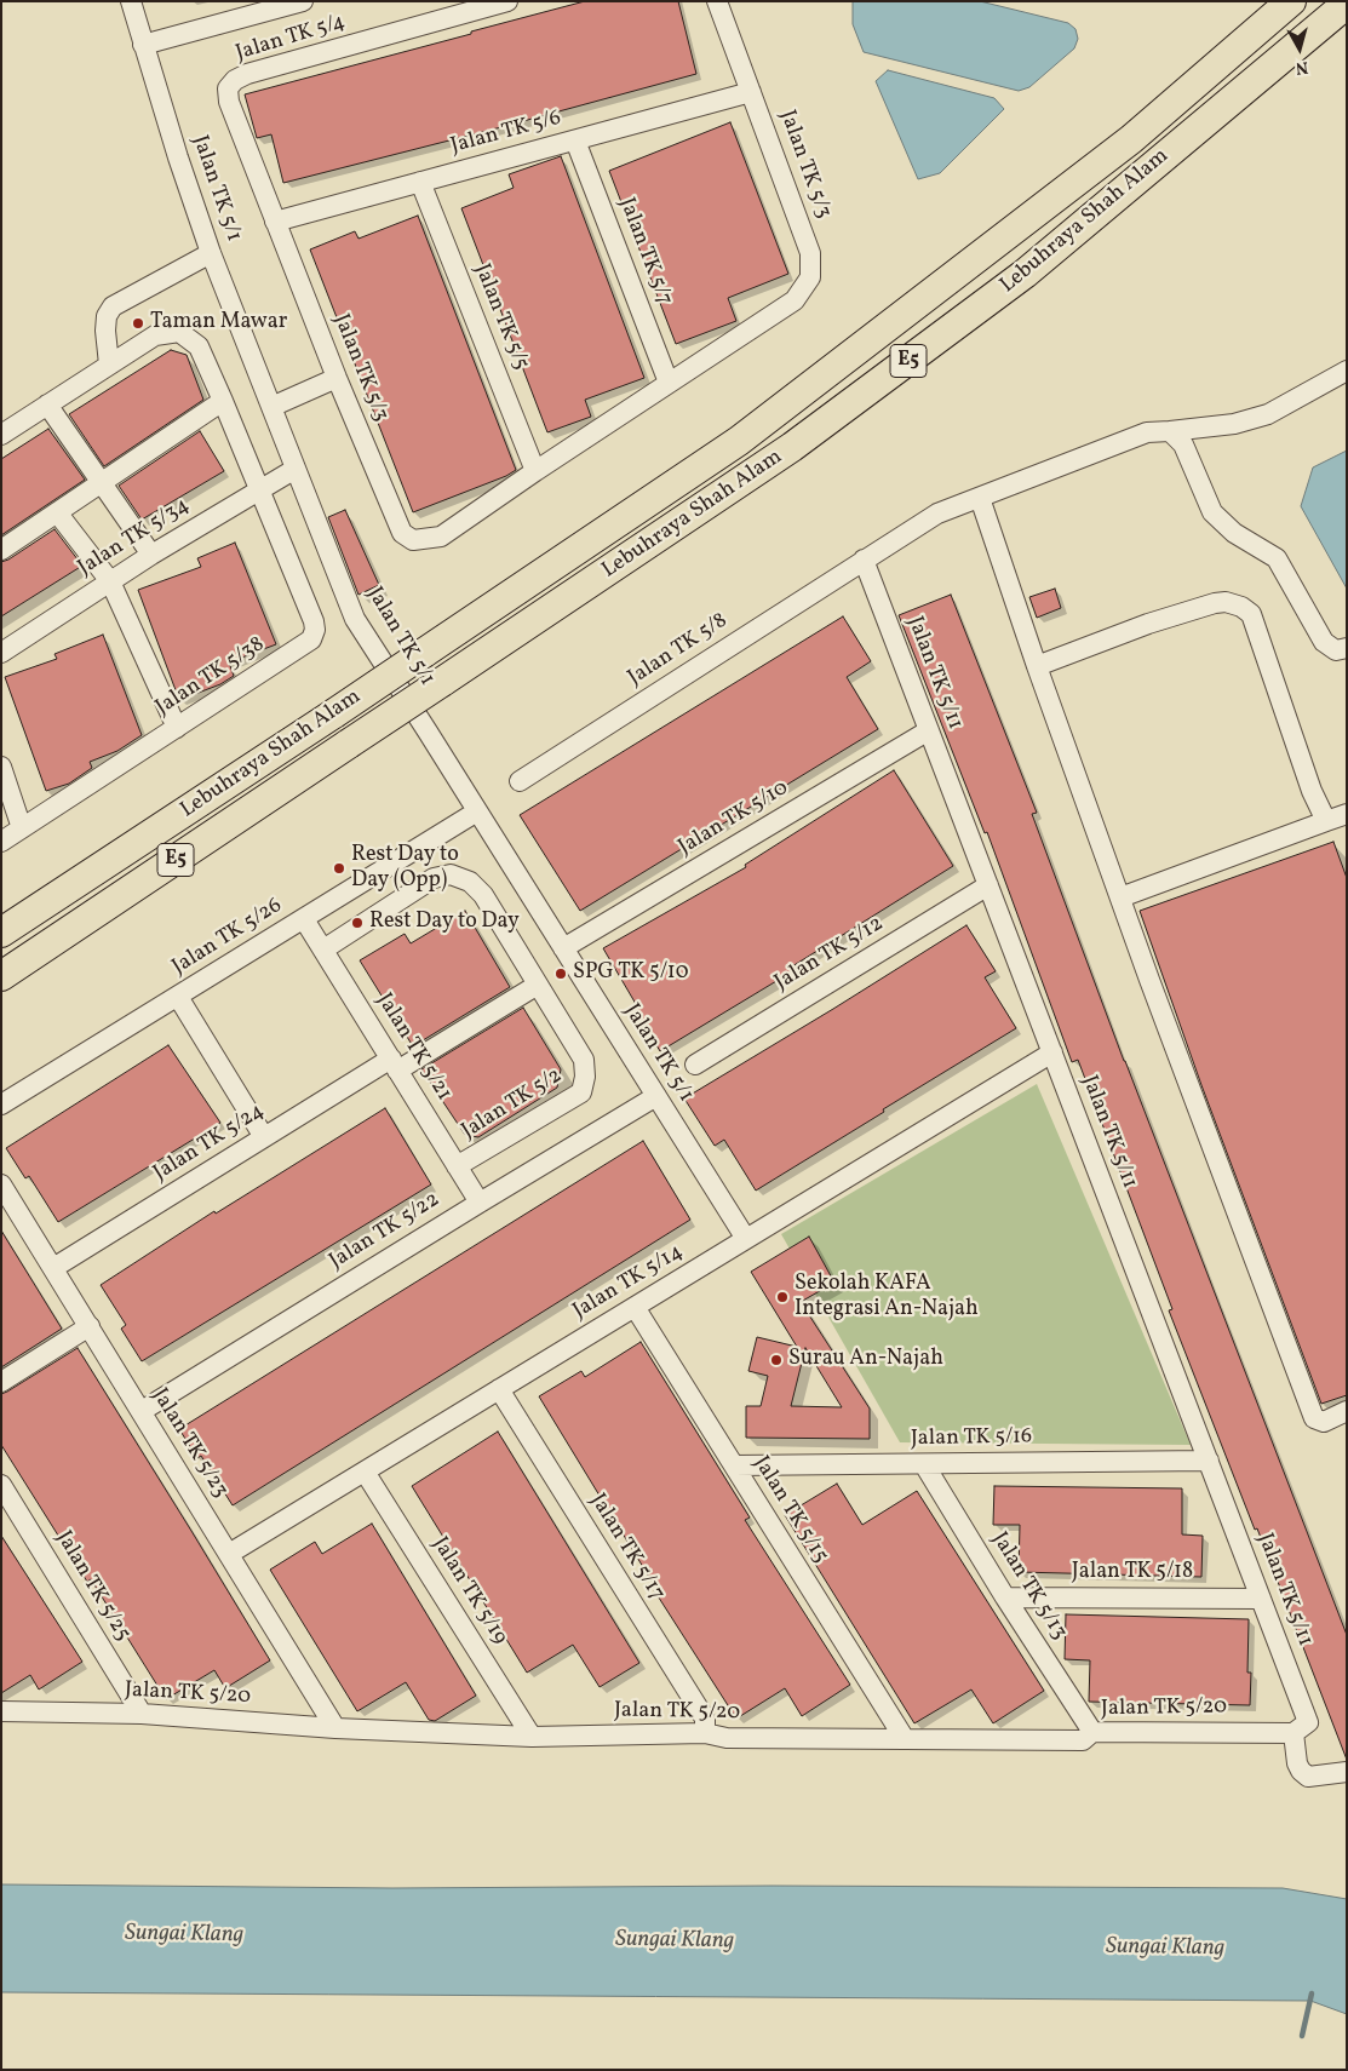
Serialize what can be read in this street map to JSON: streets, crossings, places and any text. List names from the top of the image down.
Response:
{
  "streets": {
    "highway": ["Lebuhraya Shah Alam", "E5"],
    "street": [
      "Jalan TK 5/4",
      "Jalan TK 5/6",
      "Jalan TK 5/3",
      "Jalan TK 5/1",
      "Jalan TK 5/7",
      "Jalan TK 5/5",
      "Jalan TK 5/34",
      "Jalan TK 5/8",
      "Jalan TK 5/11",
      "Jalan TK 5/38",
      "Jalan TK 5/10",
      "Jalan TK 5/26",
      "Jalan TK 5/12",
      "Jalan TK 5/21",
      "Jalan TK 5/2",
      "Jalan TK 5/24",
      "Jalan TK 5/22",
      "Jalan TK 5/14",
      "Jalan TK 5/16",
      "Jalan TK 5/23",
      "Jalan TK 5/15",
      "Jalan TK 5/17",
      "Jalan TK 5/18",
      "Jalan TK 5/25",
      "Jalan TK 5/13",
      "Jalan TK 5/19",
      "Jalan TK 5/20"
    ]
  },
  "crossings": [
    ["Jalan TK 5/4", "Jalan TK 5/6"],
    ["Jalan TK 5/4", "Jalan TK 5/3"],
    ["Jalan TK 5/6", "Jalan TK 5/3"],
    ["Jalan TK 5/6", "Jalan TK 5/7"],
    ["Jalan TK 5/6", "Jalan TK 5/5"],
    ["Jalan TK 5/3", "Jalan TK 5/7"],
    ["Jalan TK 5/3", "Jalan TK 5/5"],
    ["Jalan TK 5/1", "Jalan TK 5/34"],
    ["Jalan TK 5/1", "Jalan TK 5/10"],
    ["Jalan TK 5/1", "Jalan TK 5/26"],
    ["Jalan TK 5/1", "Jalan TK 5/22"],
    ["Jalan TK 5/1", "Jalan TK 5/14"],
    ["Jalan TK 5/34", "Jalan TK 5/38"],
    ["Jalan TK 5/8", "Jalan TK 5/11"],
    ["Jalan TK 5/11", "Jalan TK 5/10"],
    ["Jalan TK 5/11", "Jalan TK 5/12"],
    ["Jalan TK 5/11", "Jalan TK 5/14"],
    ["Jalan TK 5/11", "Jalan TK 5/16"],
    ["Jalan TK 5/11", "Jalan TK 5/18"],
    ["Jalan TK 5/11", "Jalan TK 5/20"],
    ["Jalan TK 5/26", "Jalan TK 5/21"],
    ["Jalan TK 5/21", "Jalan TK 5/2"],
    ["Jalan TK 5/21", "Jalan TK 5/24"],
    ["Jalan TK 5/21", "Jalan TK 5/22"],
    ["Jalan TK 5/2", "Jalan TK 5/24"],
    ["Jalan TK 5/24", "Jalan TK 5/23"],
    ["Jalan TK 5/22", "Jalan TK 5/23"],
    ["Jalan TK 5/14", "Jalan TK 5/23"],
    ["Jalan TK 5/14", "Jalan TK 5/15"],
    ["Jalan TK 5/14", "Jalan TK 5/17"],
    ["Jalan TK 5/14", "Jalan TK 5/19"],
    ["Jalan TK 5/16", "Jalan TK 5/15"],
    ["Jalan TK 5/16", "Jalan TK 5/13"],
    ["Jalan TK 5/23", "Jalan TK 5/20"],
    ["Jalan TK 5/15", "Jalan TK 5/20"],
    ["Jalan TK 5/17", "Jalan TK 5/20"],
    ["Jalan TK 5/18", "Jalan TK 5/13"],
    ["Jalan TK 5/25", "Jalan TK 5/20"],
    ["Jalan TK 5/13", "Jalan TK 5/20"],
    ["Jalan TK 5/19", "Jalan TK 5/20"]
  ],
  "water": ["Sungai Klang"],
  "places": [
    "Taman Mawar",
    "Rest Day to Day (Opp)",
    "Rest Day to Day",
    "SPG TK 5/10",
    "Sekolah KAFA Integrasi An-Najah",
    "Surau An-Najah"
  ],
  "north": "bottom"
}
